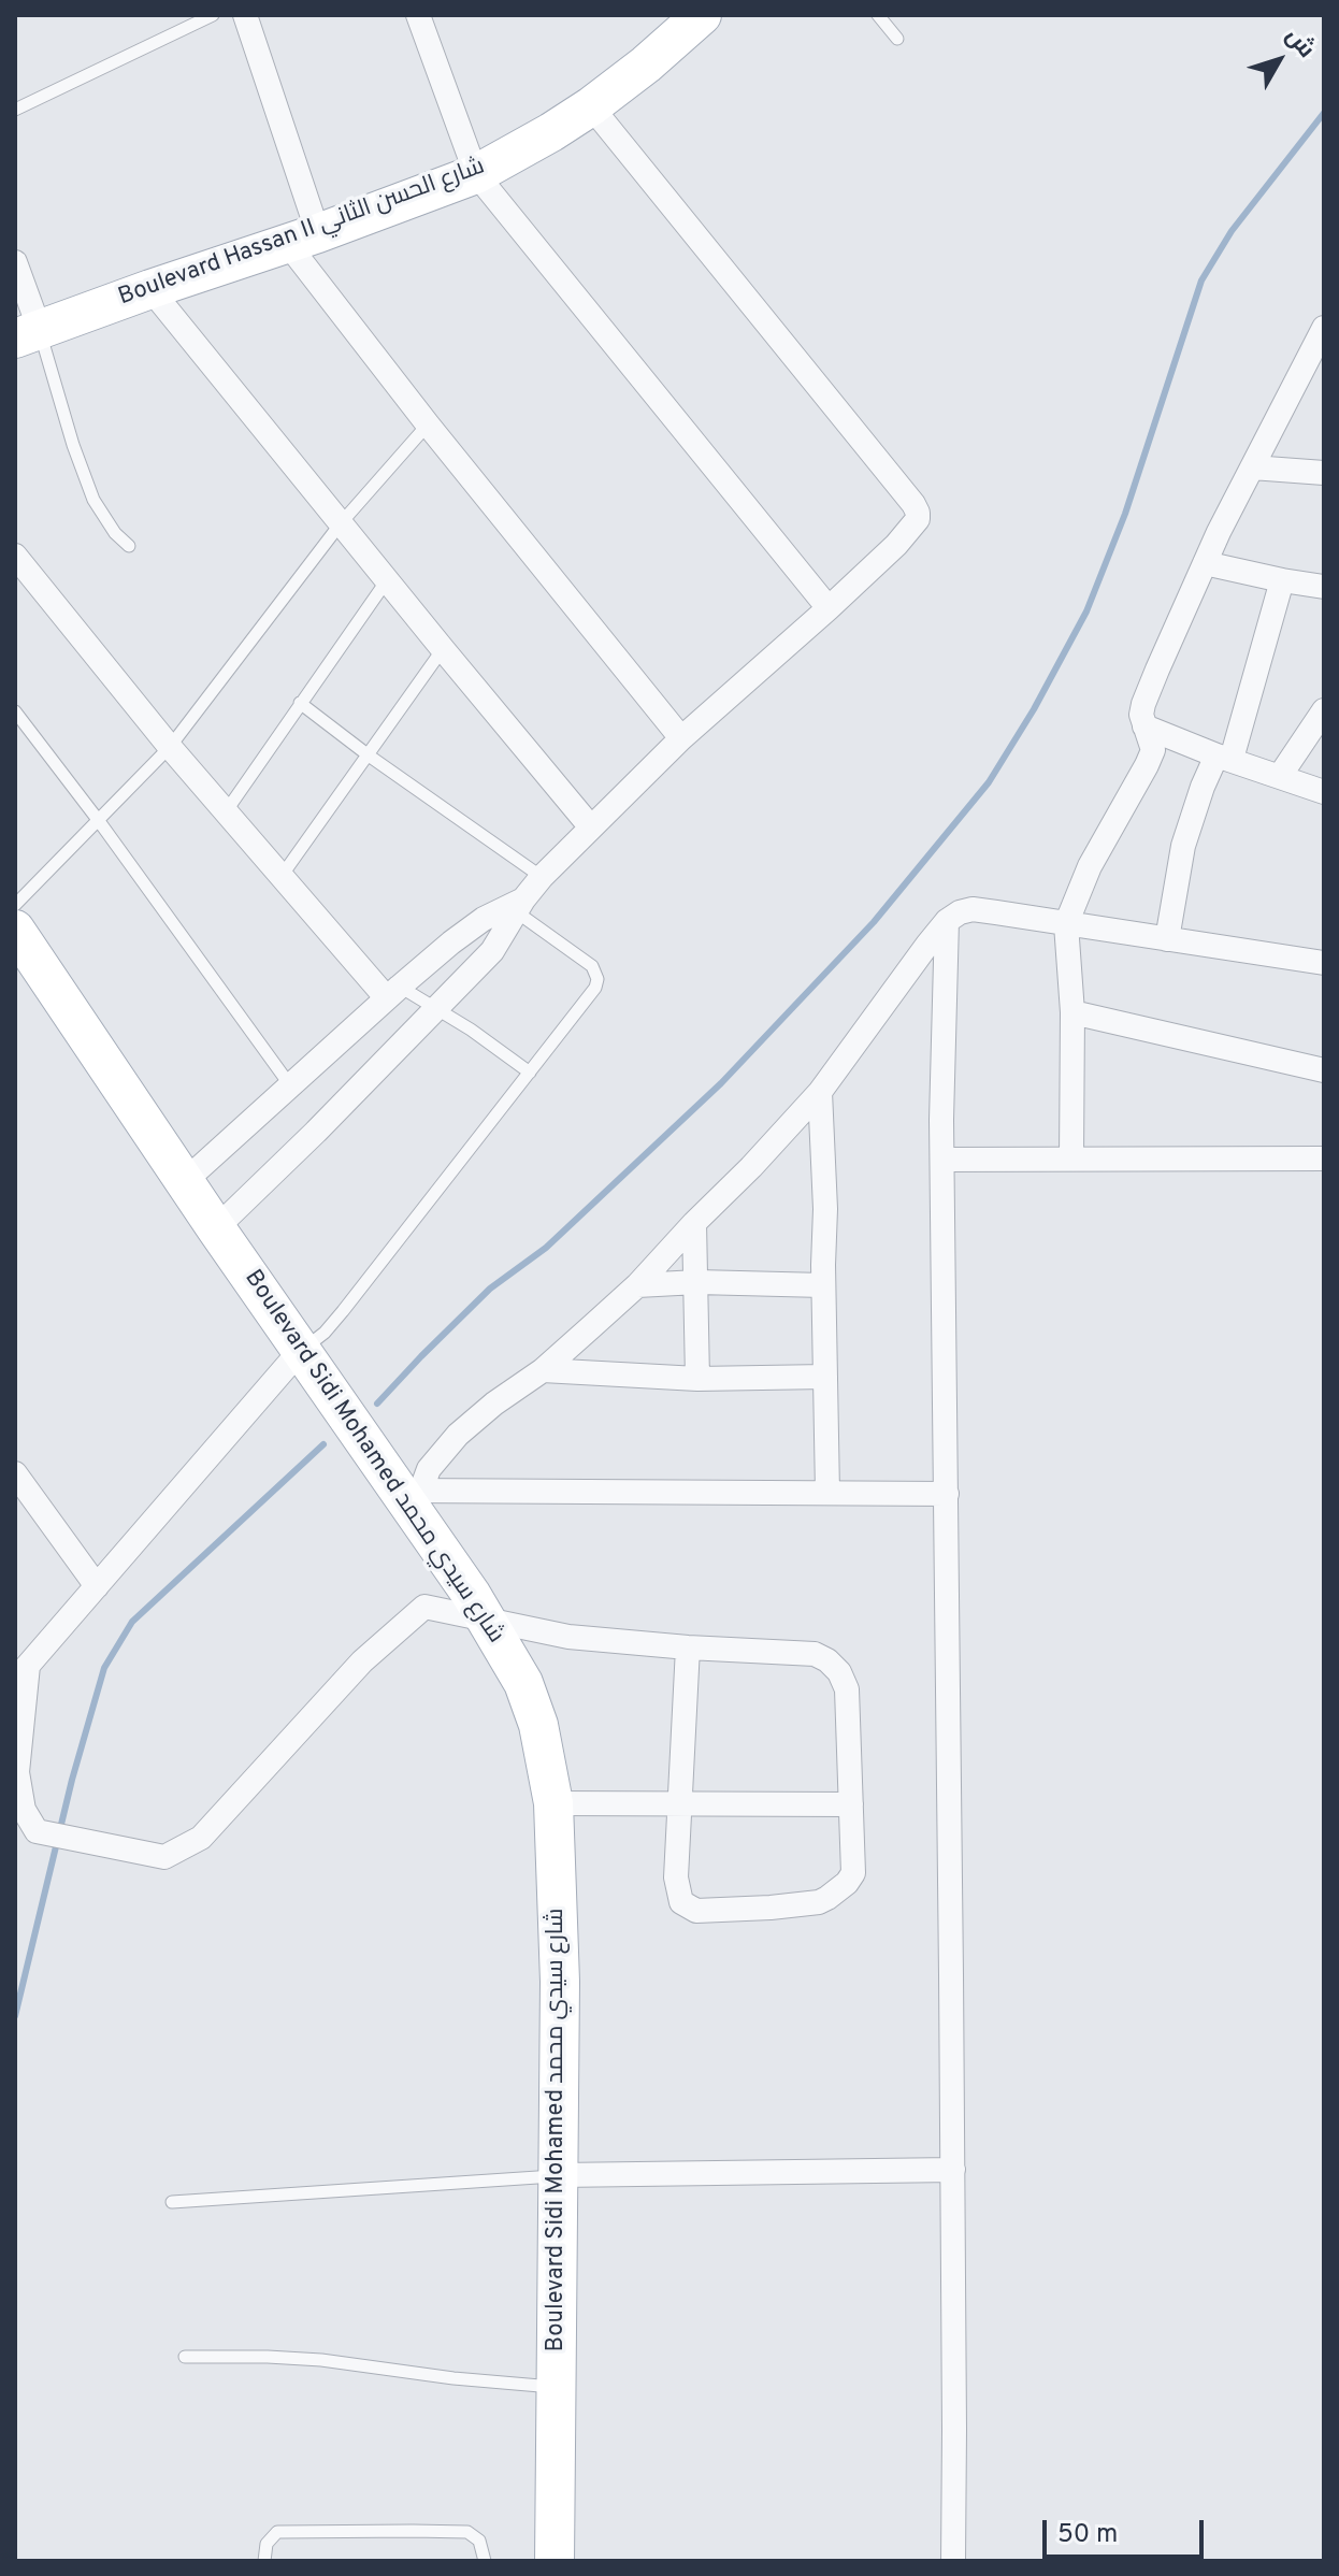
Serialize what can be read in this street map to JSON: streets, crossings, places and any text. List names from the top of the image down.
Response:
{
  "streets": {
    "main road": ["Boulevard Hassan II شارع الحسن الثاني", "Boulevard Sidi Mohamed شارع سيدي محمد"]
  },
  "scale_bar": "50 m",
  "north": "top right"
}
